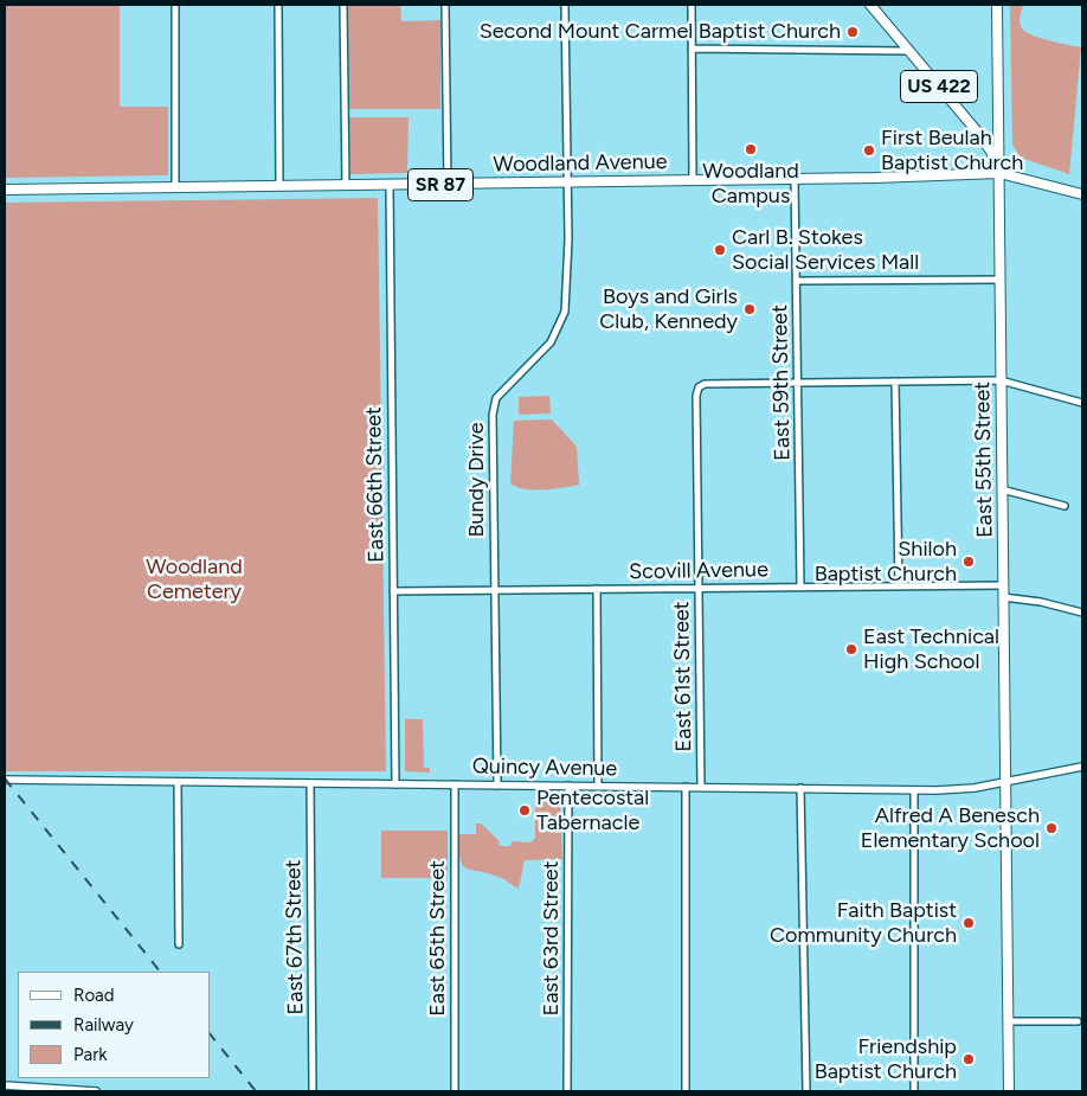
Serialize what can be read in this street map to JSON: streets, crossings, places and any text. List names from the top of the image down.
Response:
{
  "streets": {
    "main road": [
      "US 422",
      "Woodland Avenue",
      "SR 87",
      "East 55th Street"
    ],
    "street": [
      "East 59th Street",
      "Bundy Drive",
      "East 66th Street",
      "Scovill Avenue",
      "East 61st Street",
      "Quincy Avenue",
      "East 67th Street",
      "East 65th Street",
      "East 63rd Street"
    ]
  },
  "crossings": [
    ["US 422", "Woodland Avenue"],
    ["US 422", "East 55th Street"],
    ["Woodland Avenue", "East 59th Street"],
    ["Woodland Avenue", "East 55th Street"],
    ["Woodland Avenue", "Bundy Drive"],
    ["Woodland Avenue", "East 66th Street"],
    ["East 59th Street", "Scovill Avenue"],
    ["East 59th Street", "East 61st Street"],
    ["East 55th Street", "Scovill Avenue"],
    ["East 55th Street", "Quincy Avenue"],
    ["Bundy Drive", "Scovill Avenue"],
    ["Bundy Drive", "Quincy Avenue"],
    ["East 66th Street", "Scovill Avenue"],
    ["East 66th Street", "Quincy Avenue"],
    ["Scovill Avenue", "East 61st Street"],
    ["East 61st Street", "Quincy Avenue"],
    ["Quincy Avenue", "East 67th Street"],
    ["Quincy Avenue", "East 65th Street"],
    ["Quincy Avenue", "East 63rd Street"]
  ],
  "parks": ["Woodland Cemetery"],
  "places": [
    "Second Mount Carmel Baptist Church",
    "Woodland Campus",
    "First Beulah Baptist Church",
    "Carl B. Stokes Social Services Mall",
    "Boys and Girls Club, Kennedy",
    "Shiloh Baptist Church",
    "East Technical High School",
    "Pentecostal Tabernacle",
    "Alfred A Benesch Elementary School",
    "Faith Baptist Community Church",
    "Friendship Baptist Church"
  ],
  "legend": ["Road", "Railway", "Park"]
}
